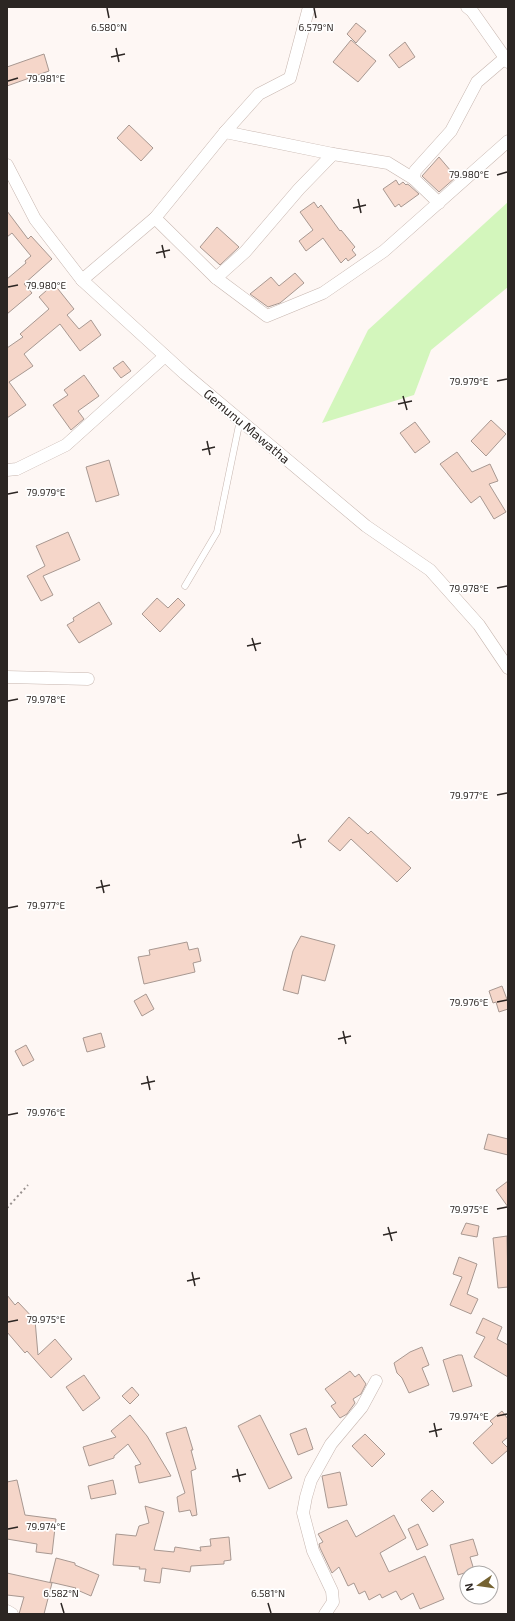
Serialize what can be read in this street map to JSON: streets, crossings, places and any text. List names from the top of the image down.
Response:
{
  "streets": {
    "street": ["Gemunu Mawatha"]
  },
  "north": "left",
  "coordinates": [
    "6.580°N",
    "6.579°N",
    "79.981°E",
    "79.980°E",
    "79.979°E",
    "79.978°E",
    "79.977°E",
    "79.976°E",
    "79.975°E",
    "79.974°E",
    "6.582°N",
    "6.581°N"
  ]
}
